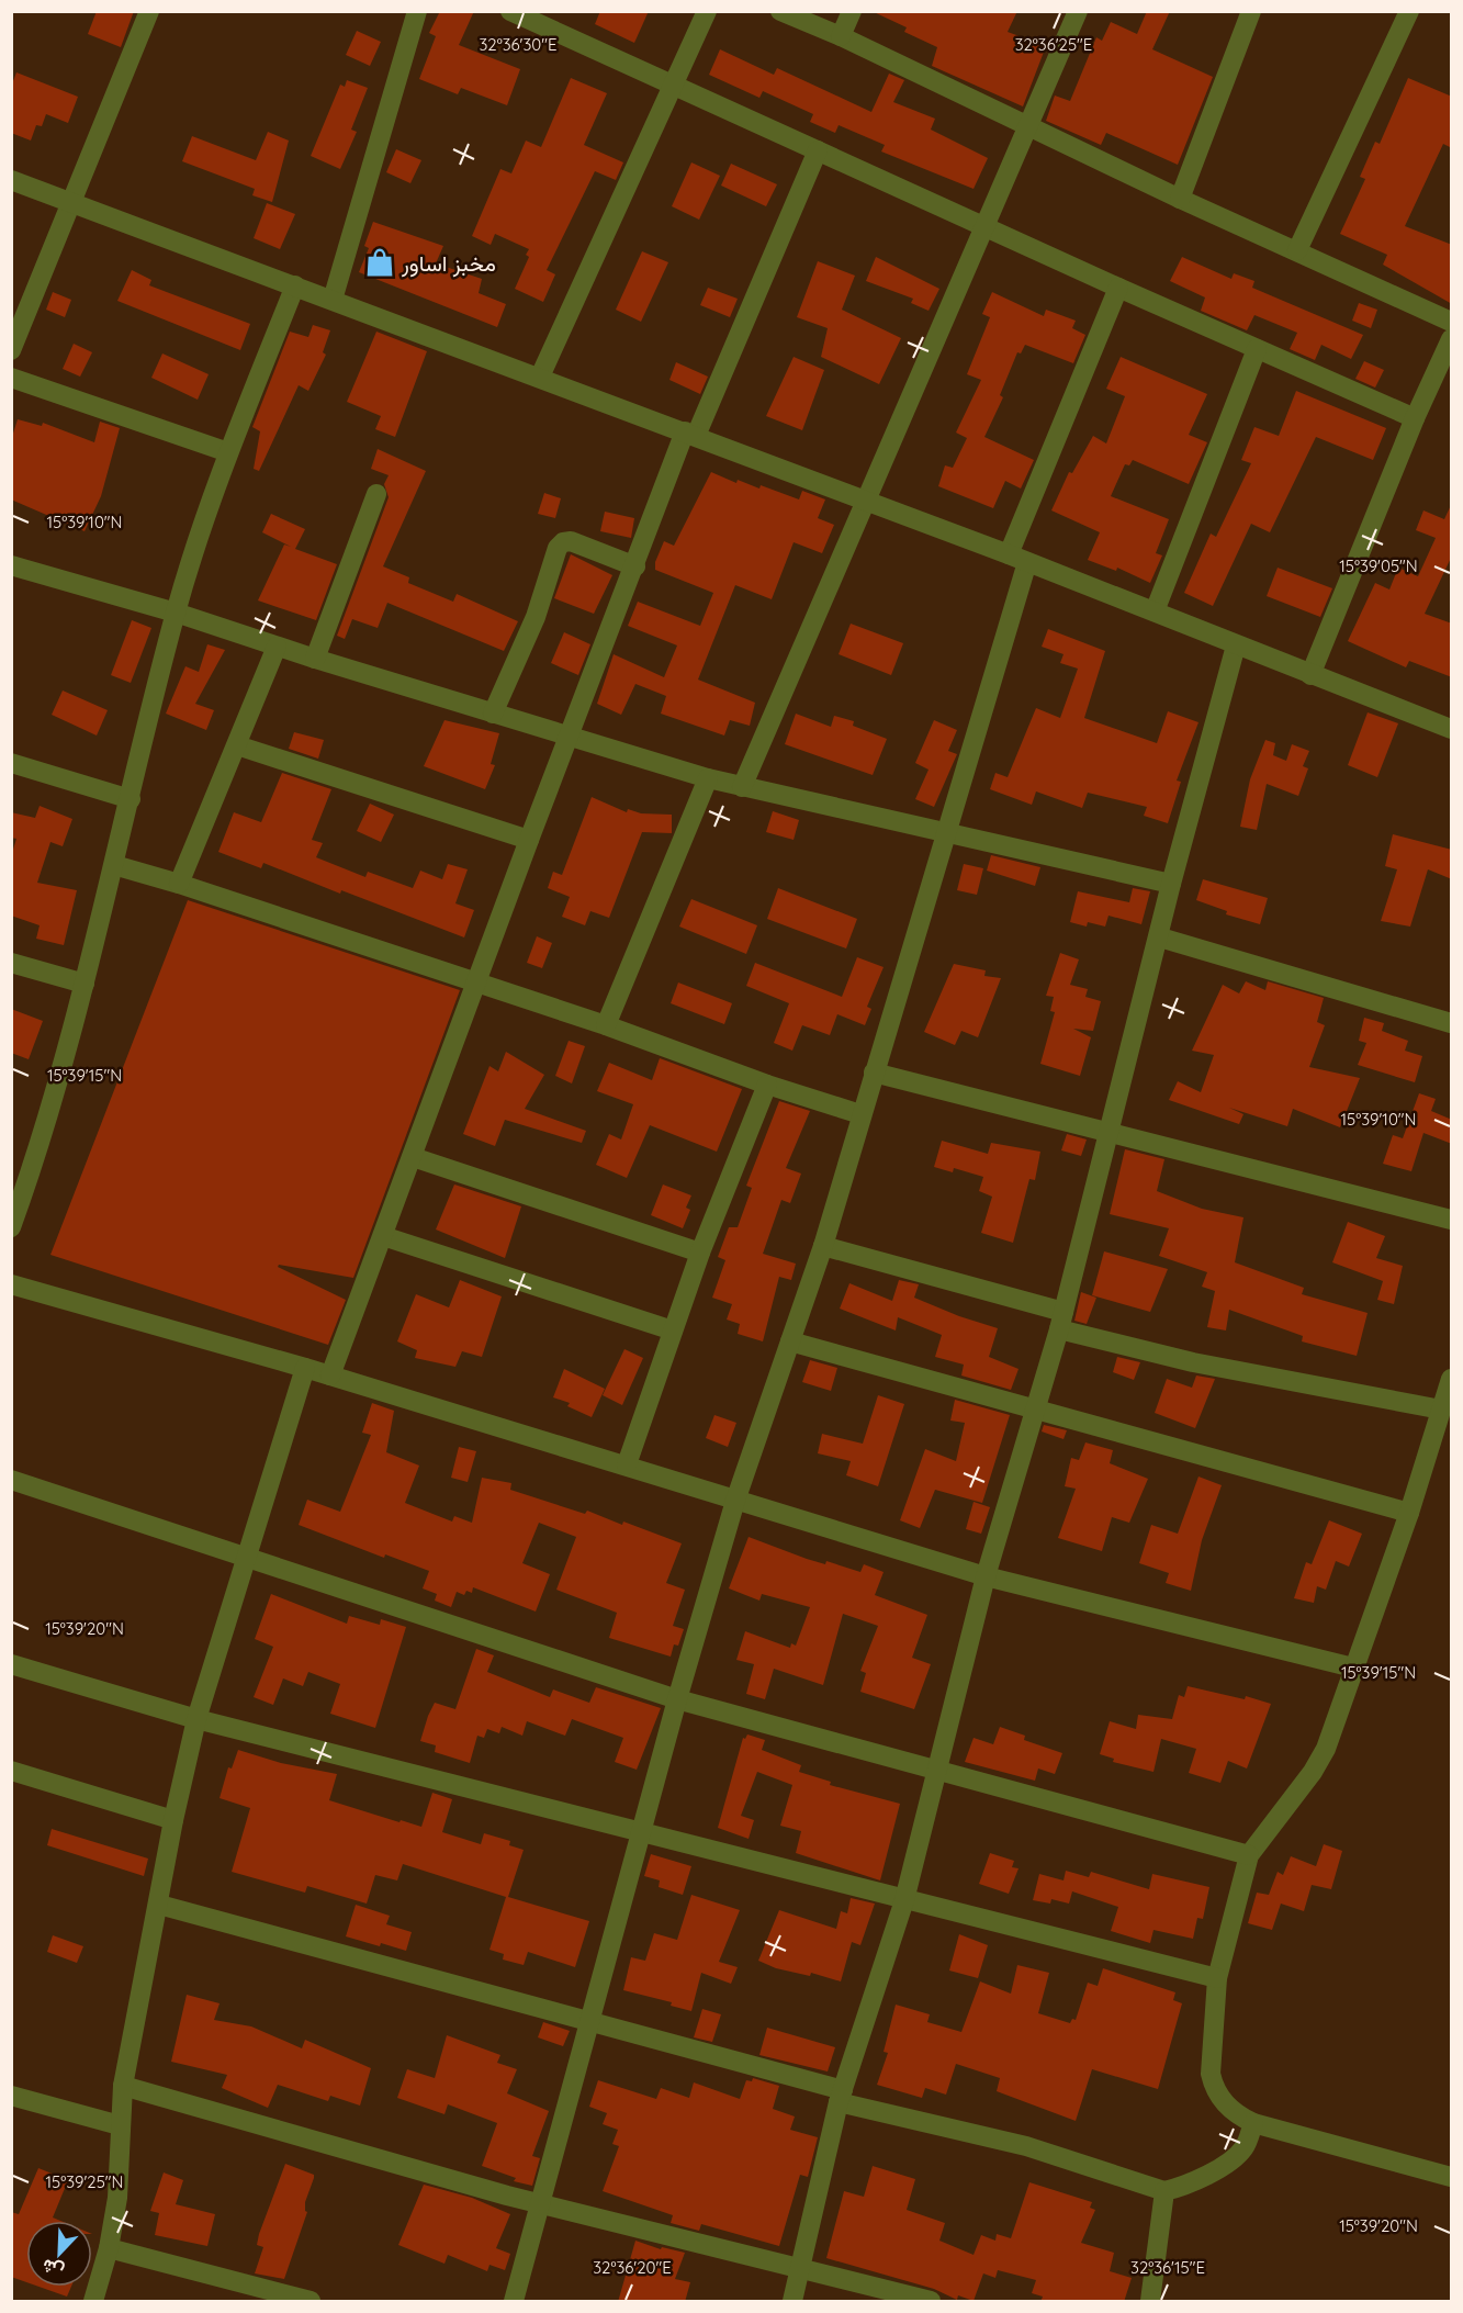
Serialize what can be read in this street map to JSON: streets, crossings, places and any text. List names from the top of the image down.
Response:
{
  "places": {
    "shop": ["مخبز اساور"]
  },
  "north": "bottom left",
  "coordinates": [
    "32°36'25\"E",
    "32°36'30\"E",
    "15°39'10\"N",
    "15°39'05\"N",
    "15°39'15\"N",
    "15°39'20\"N",
    "15°39'25\"N",
    "32°36'20\"E",
    "32°36'15\"E"
  ]
}
